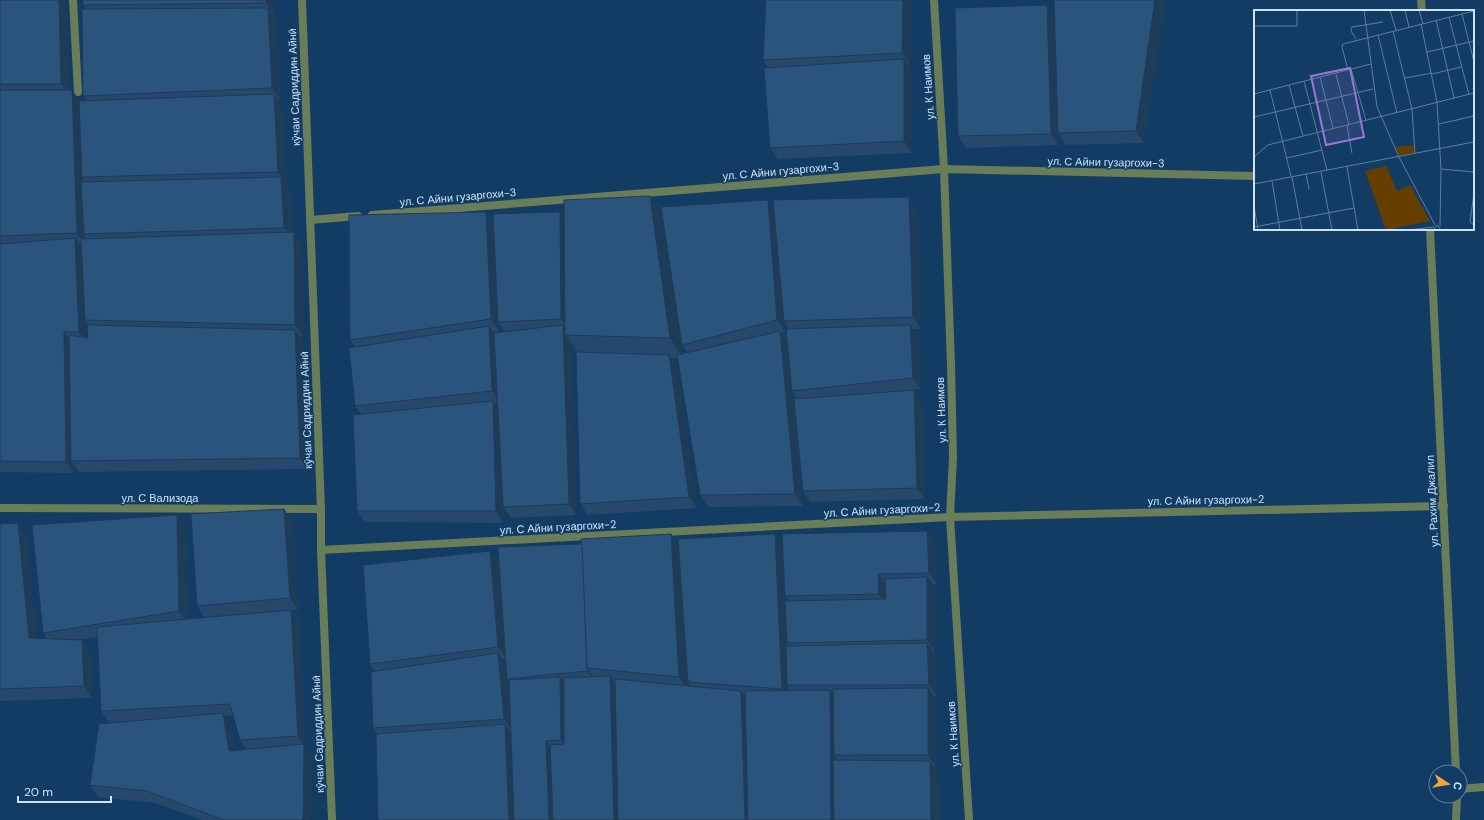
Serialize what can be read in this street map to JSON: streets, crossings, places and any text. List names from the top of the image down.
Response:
{
  "streets": {
    "street": [
      "кӯчаи Садриддин Айнӣ",
      "ул. К Наимов",
      "ул. С Айни гузаргохи-3",
      "ул. С Вализода",
      "ул. С Айни гузаргохи-2",
      "ул. Рахим Джалил"
    ]
  },
  "crossings": [
    ["кӯчаи Садриддин Айнӣ", "ул. С Айни гузаргохи-3"],
    ["кӯчаи Садриддин Айнӣ", "ул. С Вализода"],
    ["кӯчаи Садриддин Айнӣ", "ул. С Айни гузаргохи-2"],
    ["ул. К Наимов", "ул. С Айни гузаргохи-3"],
    ["ул. К Наимов", "ул. С Айни гузаргохи-2"],
    ["ул. С Айни гузаргохи-2", "ул. Рахим Джалил"]
  ],
  "scale_bar": "20 m",
  "north": "right"
}
